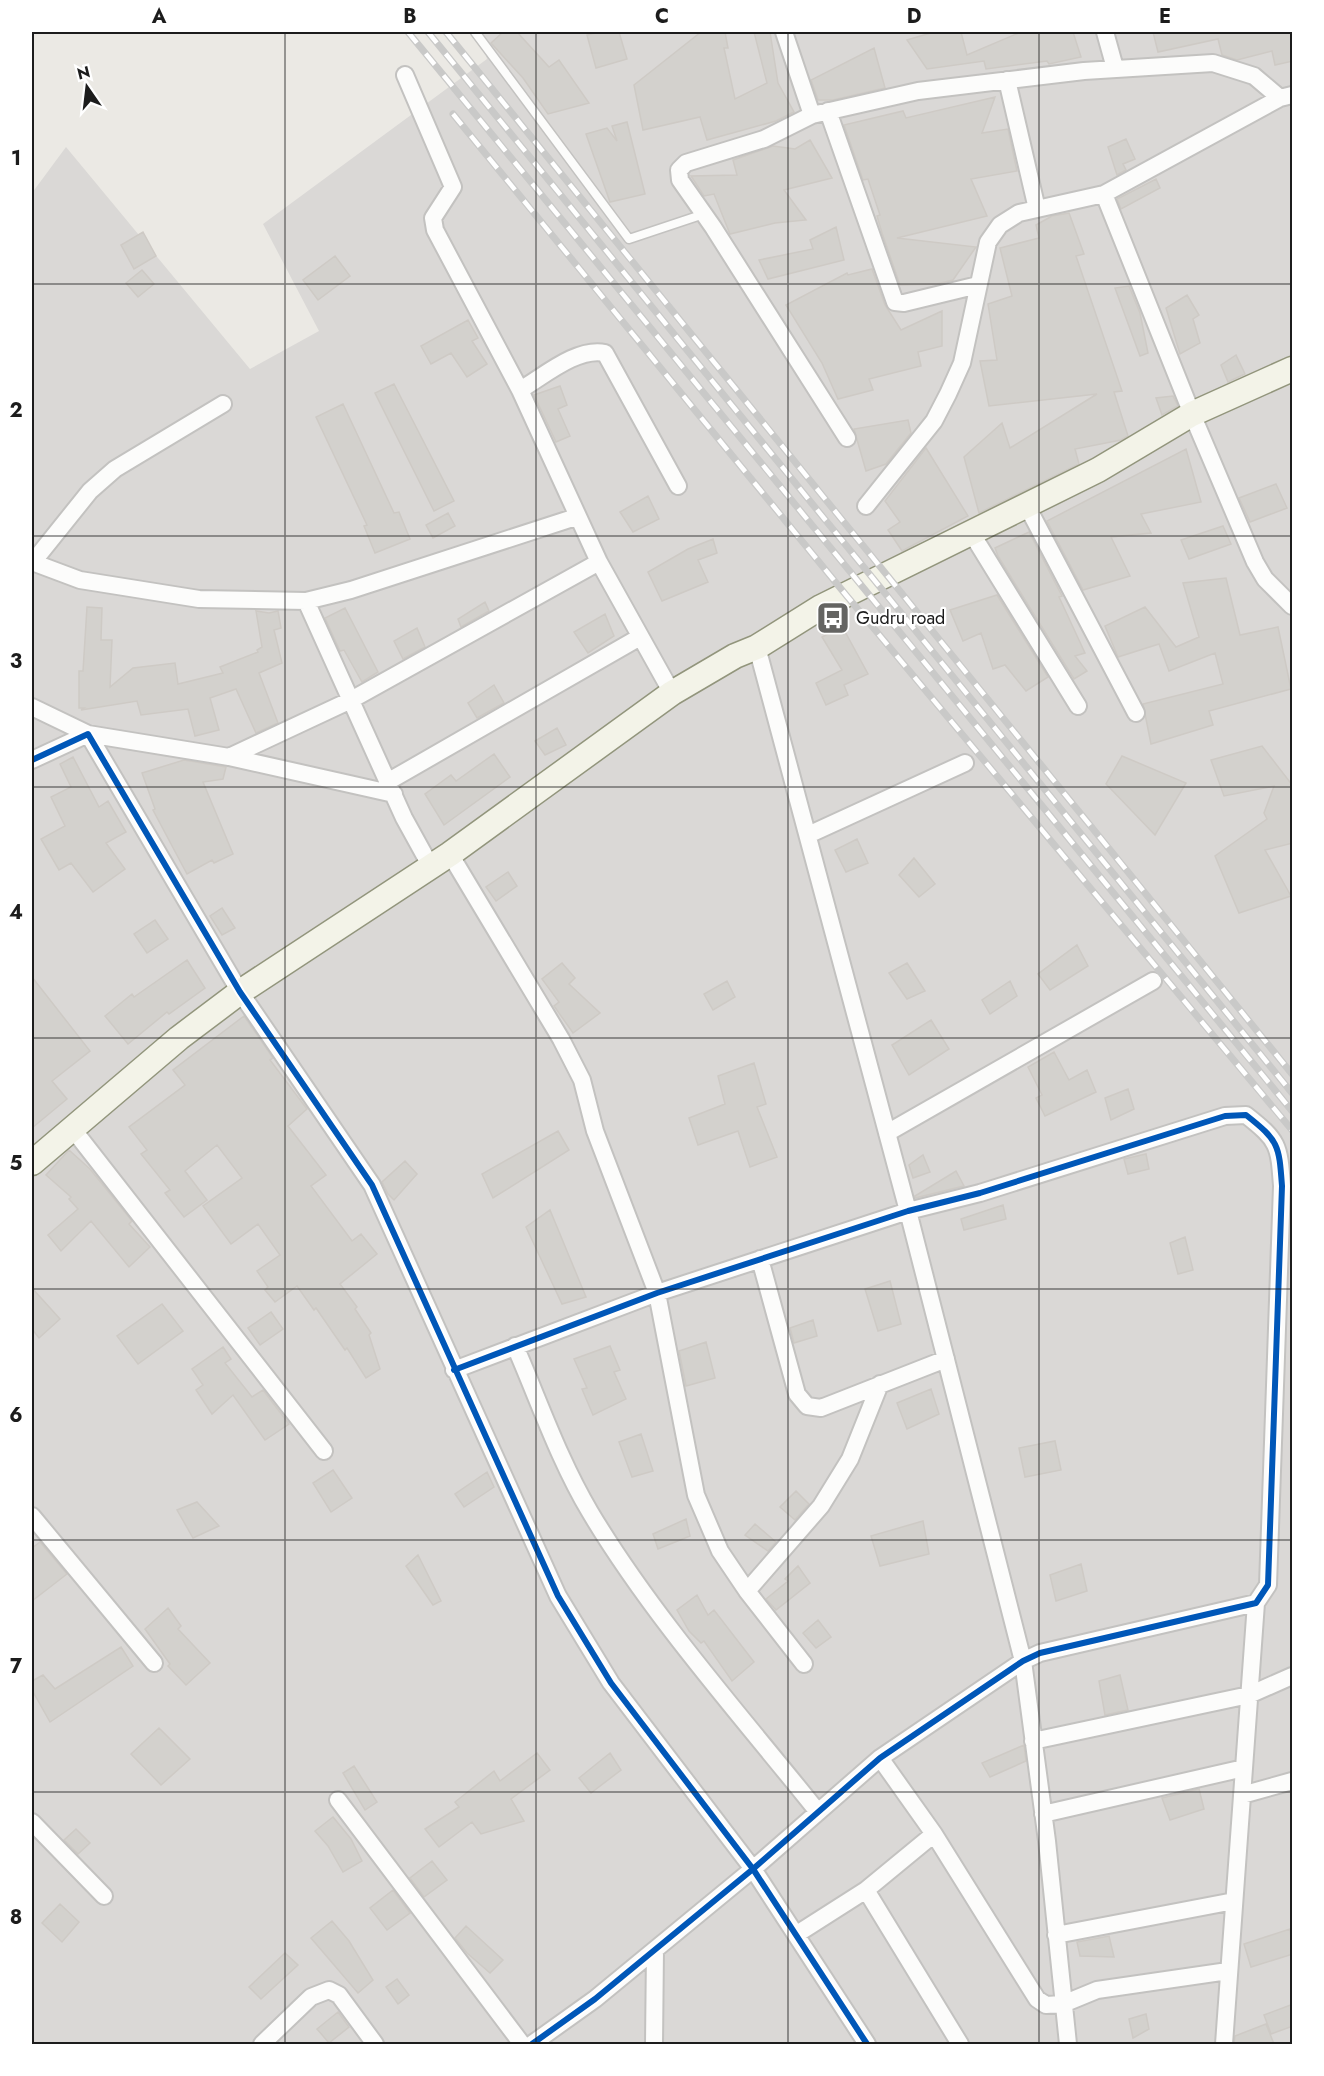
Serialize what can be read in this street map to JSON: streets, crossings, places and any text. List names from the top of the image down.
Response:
{
  "places": {
    "bus stop": ["Gudru road"]
  },
  "north": "top",
  "grid": {
    "columns": [
      "A",
      "B",
      "C",
      "D",
      "E"
    ],
    "rows": [
      "1",
      "2",
      "3",
      "4",
      "5",
      "6",
      "7",
      "8"
    ]
  }
}
